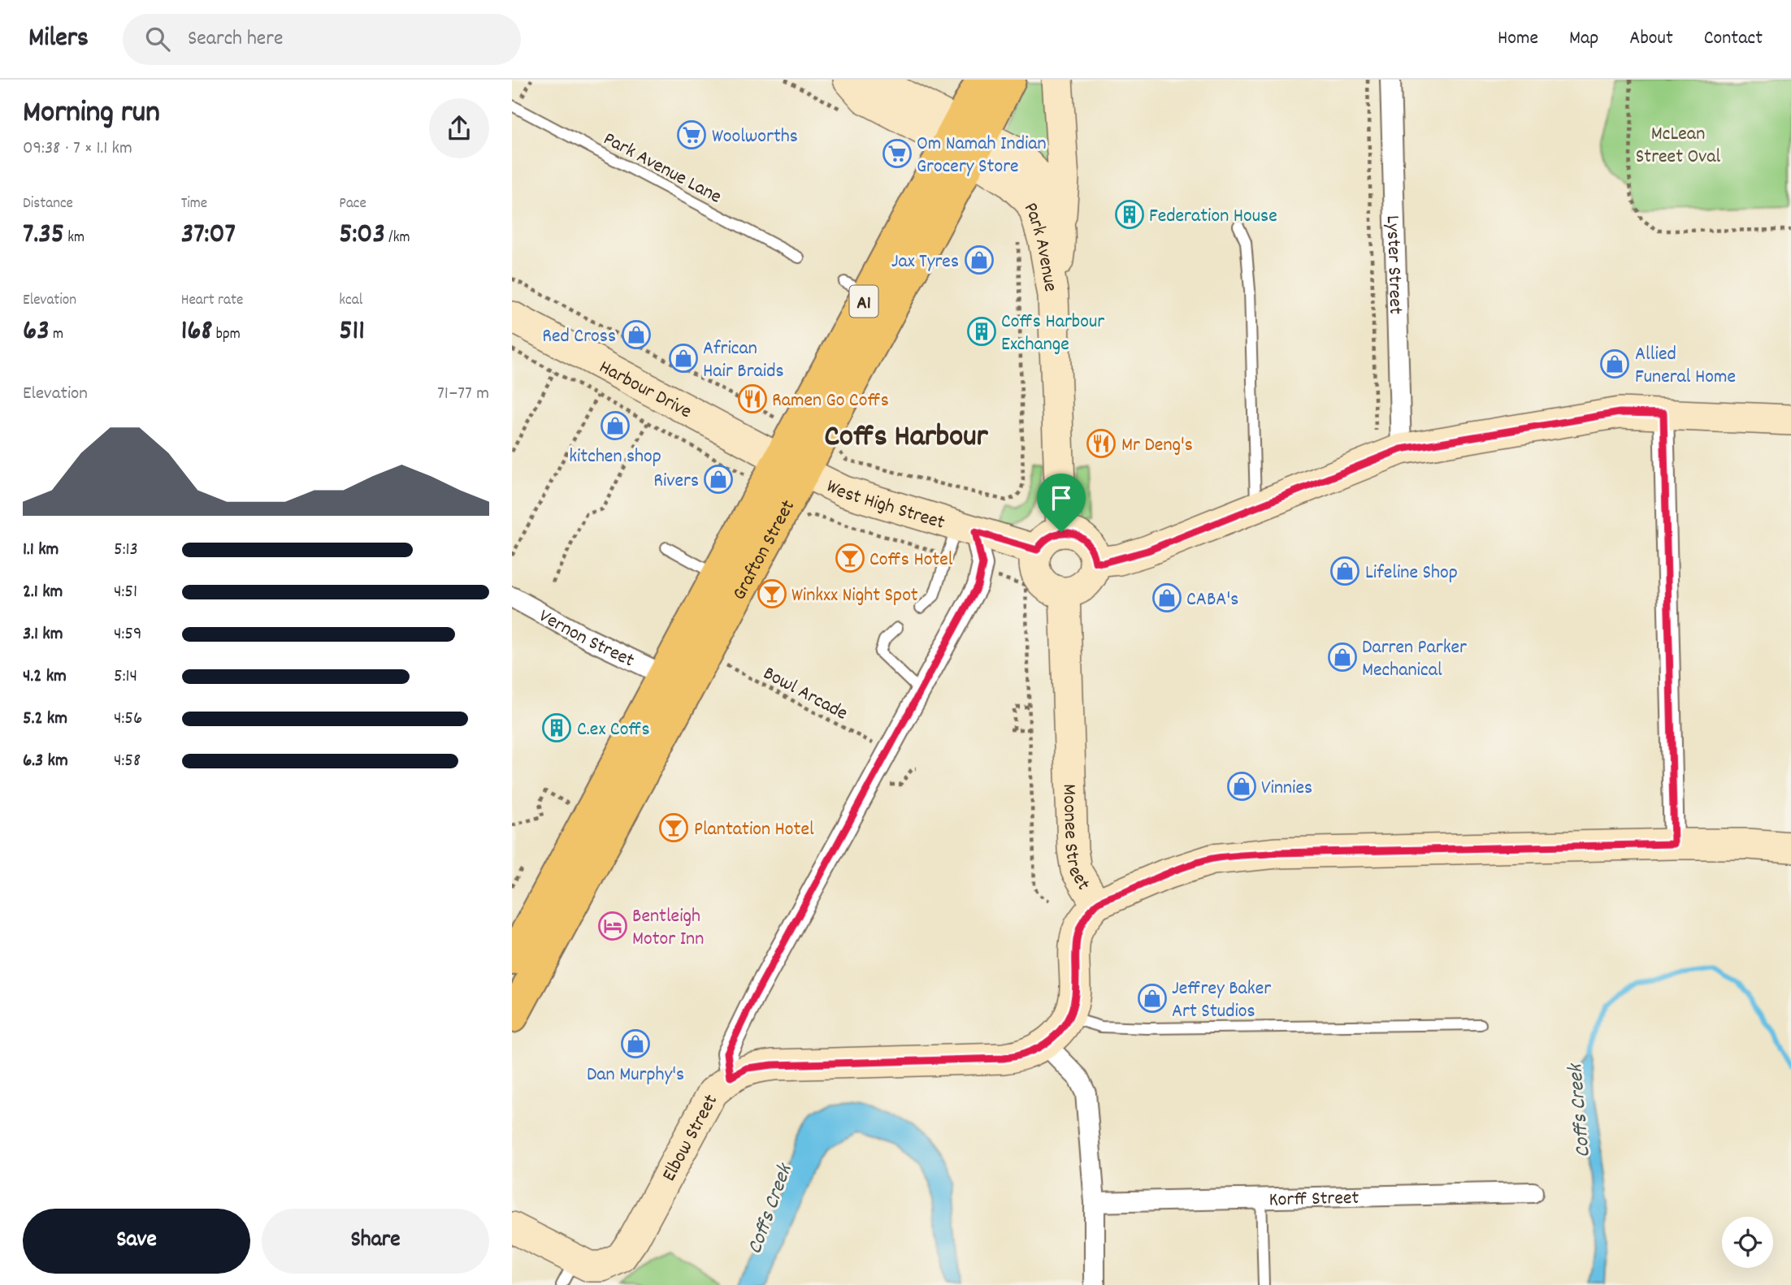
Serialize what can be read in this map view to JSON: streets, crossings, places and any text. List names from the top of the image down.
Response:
{
  "streets": {
    "highway": ["A1", "Grafton Street"],
    "street": [
      "Park Avenue",
      "Lyster Street",
      "Harbour Drive",
      "West High Street",
      "Vernon Street",
      "Moonee Street",
      "Elbow Street",
      "Korff Street"
    ],
    "lane": ["Park Avenue Lane"],
    "path": ["Bowl Arcade"]
  },
  "crossings": [
    ["Park Avenue", "Grafton Street"],
    ["Harbour Drive", "West High Street"],
    ["Harbour Drive", "Grafton Street"],
    ["West High Street", "Grafton Street"],
    ["West High Street", "Moonee Street"],
    ["Grafton Street", "Vernon Street"],
    ["Moonee Street", "Elbow Street"]
  ],
  "districts": ["Coffs Harbour"],
  "water": ["Coffs Creek"],
  "parks": ["McLean Street Oval"],
  "places": {
    "supermarket": ["Woolworths", "Om Namah Indian Grocery Store"],
    "building": ["Federation House", "Coffs Harbour Exchange", "C.ex Coffs"],
    "shop": [
      "Jax Tyres",
      "Red Cross",
      "African Hair Braids",
      "Allied Funeral Home",
      "kitchen shop",
      "Rivers",
      "Lifeline Shop",
      "CABA's",
      "Darren Parker Mechanical",
      "Vinnies",
      "Jeffrey Baker Art Studios",
      "Dan Murphy's"
    ],
    "restaurant": ["Ramen Go Coffs", "Mr Deng's"],
    "bar": ["Coffs Hotel", "Winkxx Night Spot", "Plantation Hotel"],
    "hotel": ["Bentleigh Motor Inn"]
  },
  "page": {
    "header": "Milers",
    "search": "Search here",
    "nav": [
      "Home",
      "Map",
      "About",
      "Contact"
    ],
    "heading": ["Morning run", "09:38 · 7 × 1.1 km"],
    "stats": [
      ["Distance", "7.35 km"],
      ["Time", "37:07"],
      ["Pace", "5:03 /km"],
      ["Elevation", "63 m"],
      ["Heart rate", "168 bpm"],
      ["kcal", "511"]
    ],
    "chart": ["Elevation", "71–77 m"],
    "list": [
      {
        "name": "1.1 km",
        "note": "5:13"
      },
      {
        "name": "2.1 km",
        "note": "4:51"
      },
      {
        "name": "3.1 km",
        "note": "4:59"
      },
      {
        "name": "4.2 km",
        "note": "5:14"
      },
      {
        "name": "5.2 km",
        "note": "4:56"
      },
      {
        "name": "6.3 km",
        "note": "4:58"
      }
    ],
    "buttons": ["Save", "Share"]
  }
}
